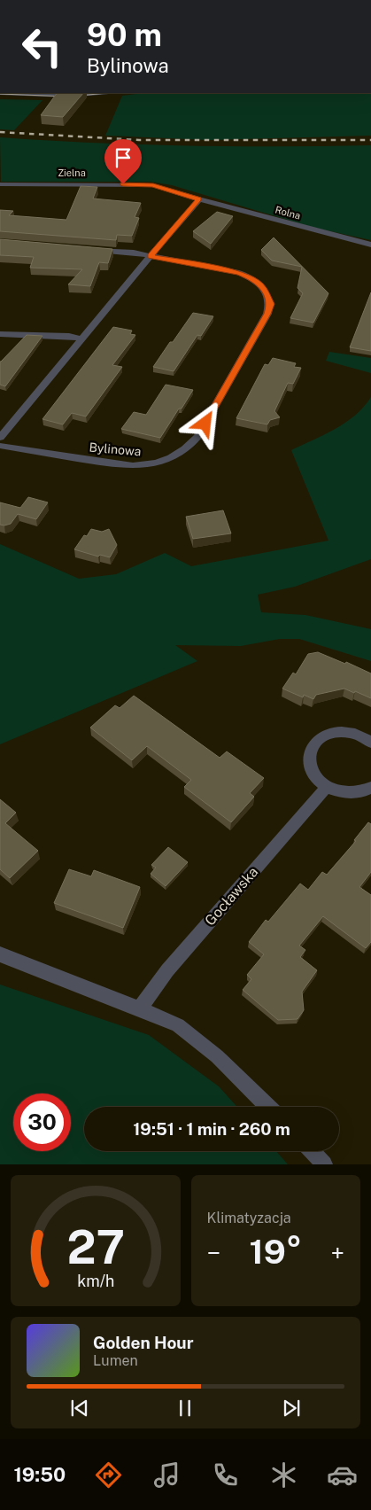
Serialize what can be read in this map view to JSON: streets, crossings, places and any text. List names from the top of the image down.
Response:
{
  "streets": {
    "street": [
      "Zielna",
      "Rolna",
      "Bylinowa",
      "Gocławska"
    ]
  },
  "crossings": [
    ["Zielna", "Rolna"]
  ],
  "page": {
    "turn": ["90 m", "Bylinowa"],
    "limit": "30",
    "trip": "19:51 · 1 min · 260 m",
    "tile": "Klimatyzacja",
    "heat": ["−", "19°", "+"],
    "song": ["Golden Hour", "Lumen"],
    "tabs": "19:50",
    "gauge": ["27", "km/h"]
  }
}
